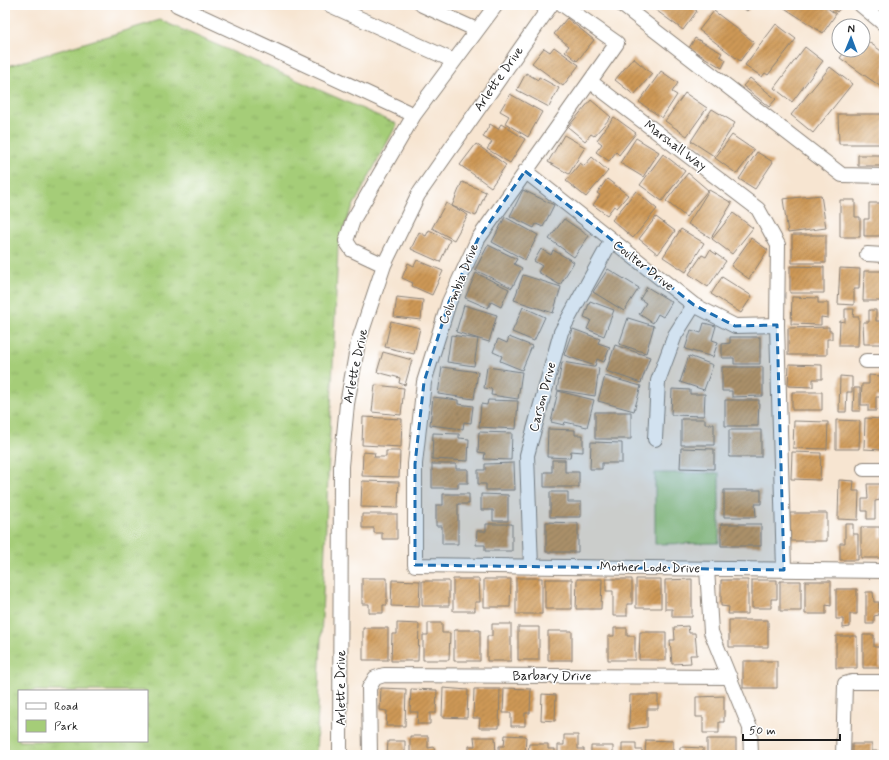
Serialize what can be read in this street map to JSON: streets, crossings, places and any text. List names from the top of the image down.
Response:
{
  "streets": {
    "street": [
      "Arlette Drive",
      "Marshall Way",
      "Coulter Drive",
      "Columbia Drive",
      "Carson Drive",
      "Mother Lode Drive",
      "Barbary Drive"
    ]
  },
  "crossings": [
    ["Marshall Way", "Coulter Drive"],
    ["Marshall Way", "Columbia Drive"],
    ["Coulter Drive", "Columbia Drive"],
    ["Coulter Drive", "Carson Drive"],
    ["Columbia Drive", "Mother Lode Drive"],
    ["Carson Drive", "Mother Lode Drive"]
  ],
  "legend": ["Road", "Park"],
  "scale_bar": "50 m",
  "north": "top"
}
